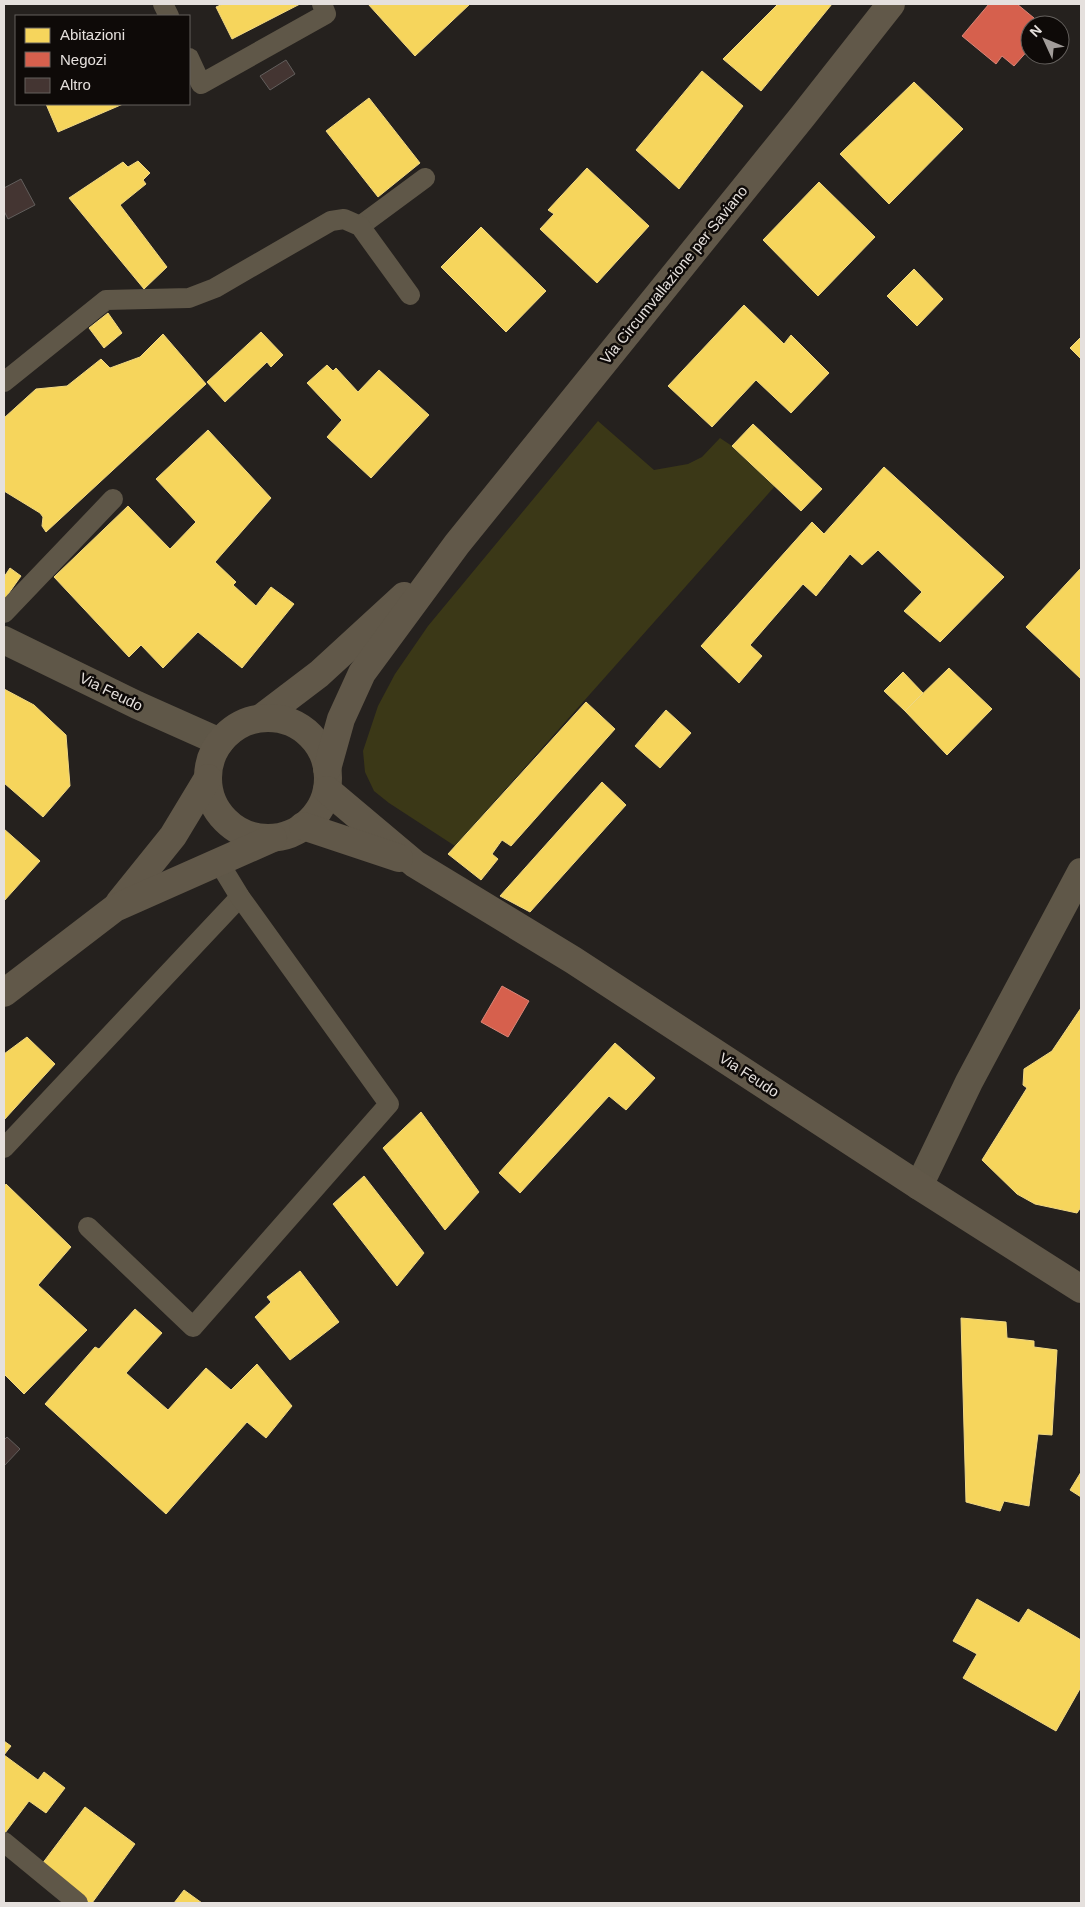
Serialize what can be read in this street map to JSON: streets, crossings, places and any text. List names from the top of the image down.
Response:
{
  "streets": {
    "main road": ["Via Circumvallazione per Saviano", "Via Feudo"]
  },
  "crossings": [
    ["Via Circumvallazione per Saviano", "Via Feudo"]
  ],
  "legend": ["Abitazioni", "Negozi", "Altro"],
  "north": "top left"
}
